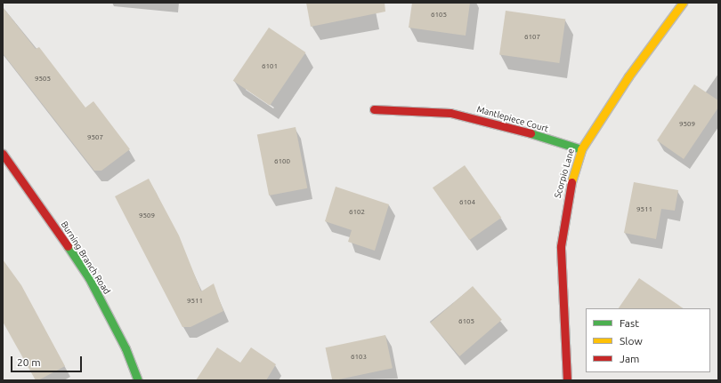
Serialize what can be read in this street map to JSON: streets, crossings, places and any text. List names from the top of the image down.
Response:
{
  "streets": {
    "street": ["Mantlepiece Court", "Scorpio Lane", "Burning Branch Road"]
  },
  "crossings": [
    ["Mantlepiece Court", "Scorpio Lane"]
  ],
  "house_numbers": [
    "6105",
    "6107",
    "6101",
    "9505",
    "9509",
    "9507",
    "6100",
    "6104",
    "9511",
    "6102",
    "9509",
    "9511",
    "6105",
    "6103"
  ],
  "legend": ["Fast", "Slow", "Jam"],
  "scale_bar": "20 m"
}
